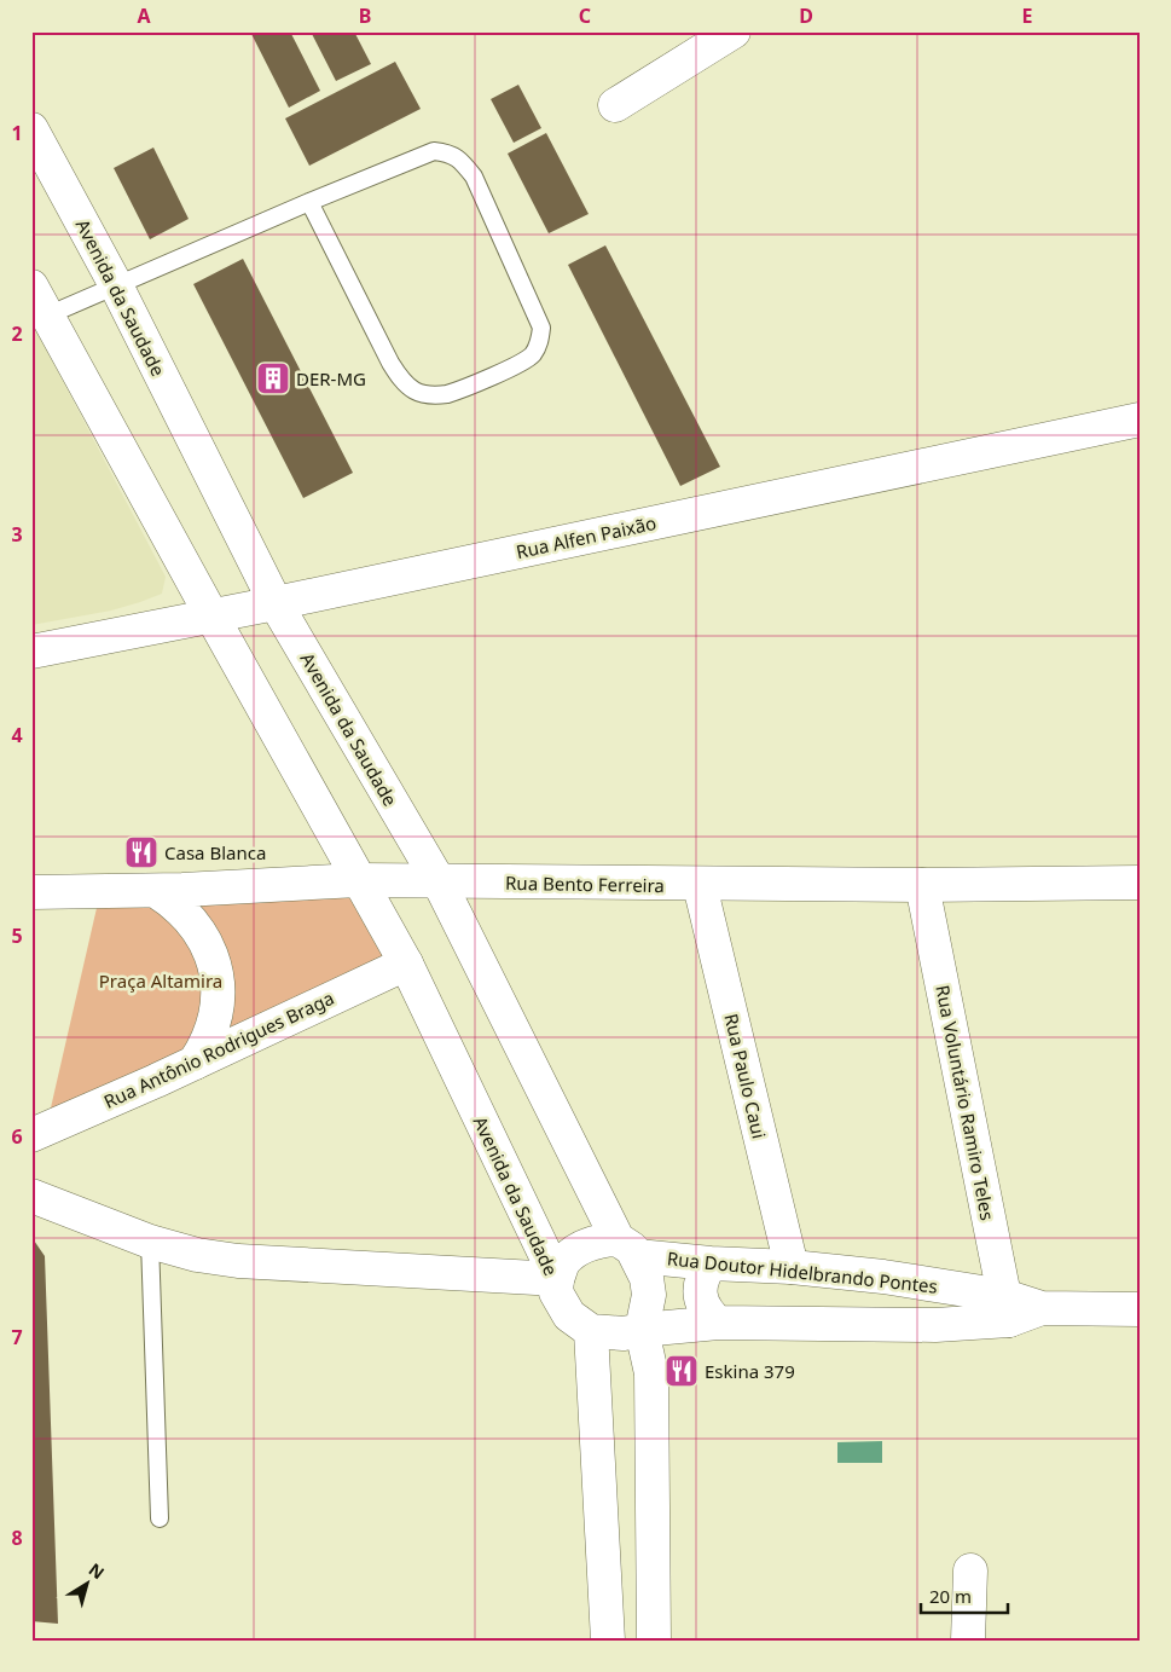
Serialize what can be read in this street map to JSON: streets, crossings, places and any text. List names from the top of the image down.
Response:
{
  "streets": {
    "street": [
      "Avenida da Saudade",
      "Rua Alfen Paixão",
      "Rua Bento Ferreira",
      "Rua Antônio Rodrigues Braga",
      "Rua Paulo Caui",
      "Rua Voluntário Ramiro Teles",
      "Rua Doutor Hidelbrando Pontes"
    ]
  },
  "crossings": [
    ["Avenida da Saudade", "Rua Alfen Paixão"],
    ["Avenida da Saudade", "Rua Bento Ferreira"],
    ["Avenida da Saudade", "Rua Antônio Rodrigues Braga"],
    ["Avenida da Saudade", "Rua Doutor Hidelbrando Pontes"],
    ["Rua Bento Ferreira", "Rua Paulo Caui"],
    ["Rua Bento Ferreira", "Rua Voluntário Ramiro Teles"],
    ["Rua Paulo Caui", "Rua Doutor Hidelbrando Pontes"],
    ["Rua Voluntário Ramiro Teles", "Rua Doutor Hidelbrando Pontes"]
  ],
  "parks": ["Praça Altamira"],
  "places": {
    "building": ["DER-MG"],
    "restaurant": ["Casa Blanca", "Eskina 379"]
  },
  "scale_bar": "20 m",
  "north": "top right",
  "grid": {
    "columns": [
      "A",
      "B",
      "C",
      "D",
      "E"
    ],
    "rows": [
      "1",
      "2",
      "3",
      "4",
      "5",
      "6",
      "7",
      "8"
    ]
  }
}
